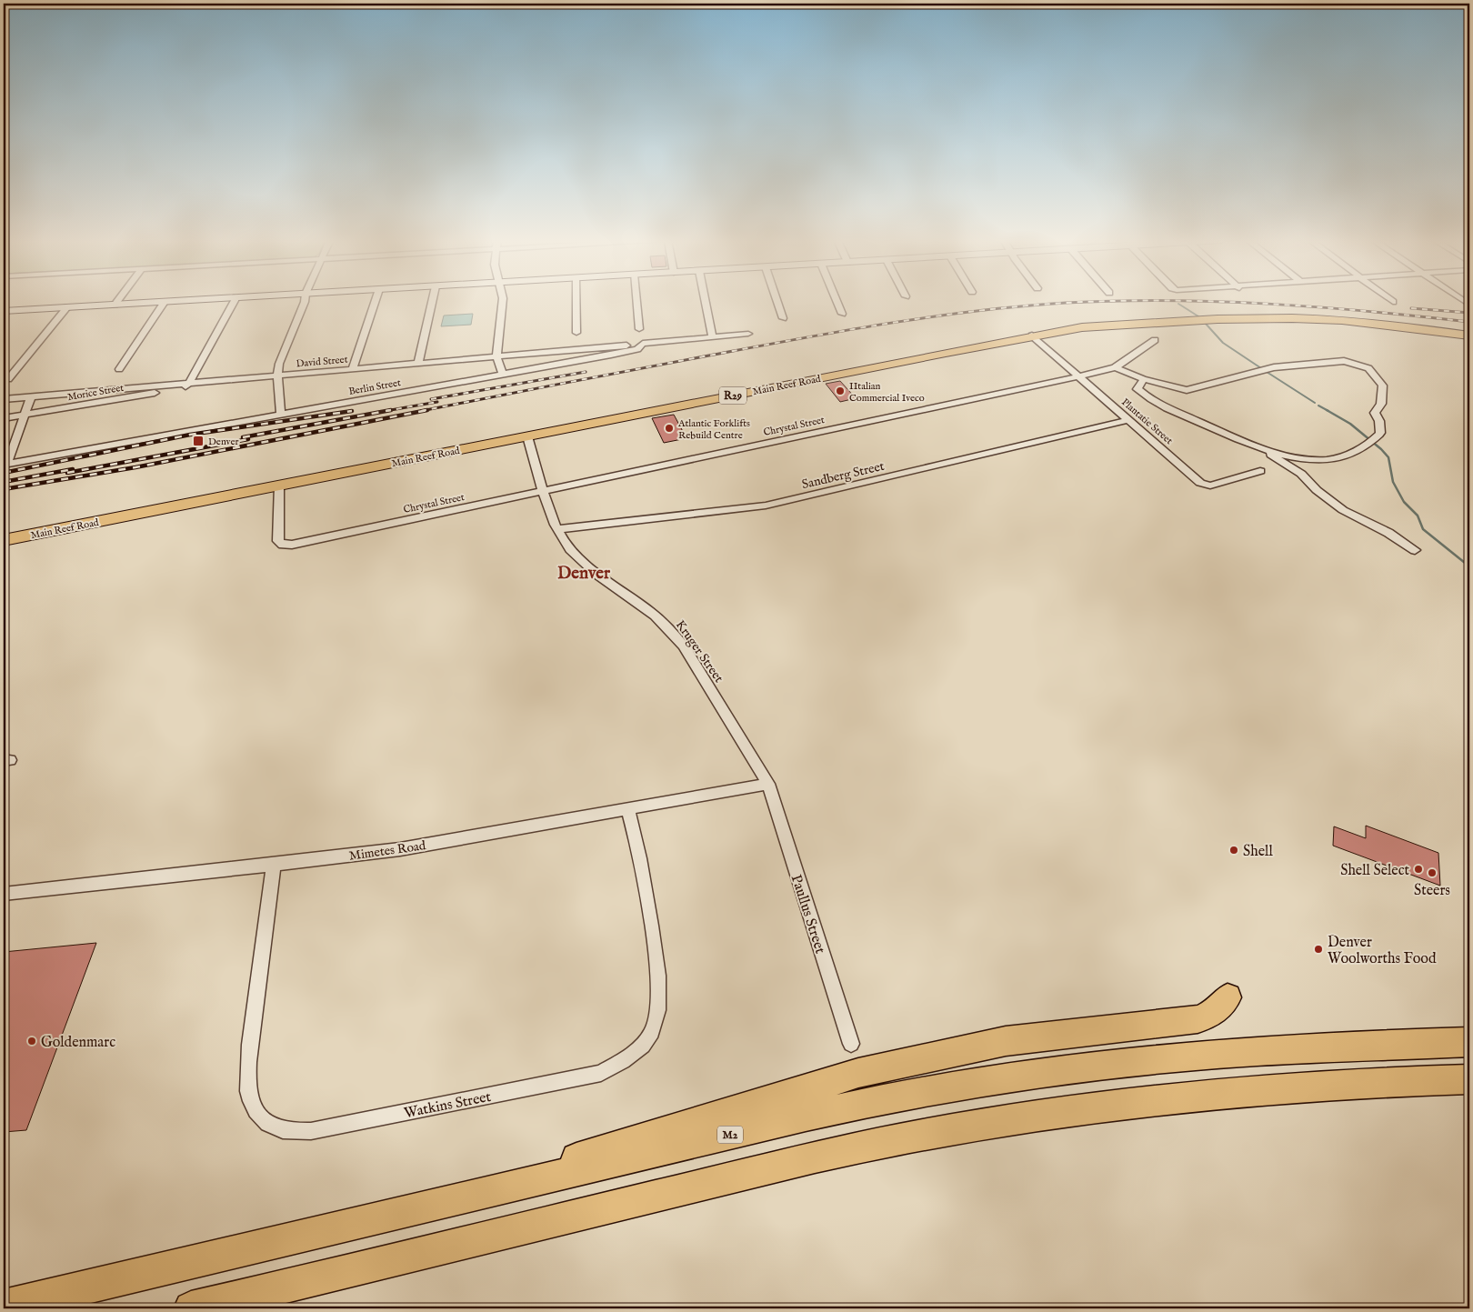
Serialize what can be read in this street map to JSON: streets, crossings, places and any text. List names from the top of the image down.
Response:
{
  "streets": {
    "highway": ["M2"],
    "main road": ["Main Reef Road", "R29"],
    "street": [
      "David Street",
      "Berlin Street",
      "Morice Street",
      "Plantatie Street",
      "Chrystal Street",
      "Sandberg Street",
      "Kruger Street",
      "Mimetes Road",
      "Paullus Street",
      "Watkins Street"
    ]
  },
  "crossings": [
    ["David Street", "Berlin Street"],
    ["David Street", "Morice Street"],
    ["Main Reef Road", "Plantatie Street"],
    ["Main Reef Road", "Chrystal Street"],
    ["Main Reef Road", "Kruger Street"],
    ["Plantatie Street", "Chrystal Street"],
    ["Plantatie Street", "Sandberg Street"],
    ["Chrystal Street", "Kruger Street"],
    ["Sandberg Street", "Kruger Street"],
    ["Kruger Street", "Mimetes Road"],
    ["Kruger Street", "Paullus Street"],
    ["Mimetes Road", "Paullus Street"],
    ["Mimetes Road", "Watkins Street"]
  ],
  "districts": ["Denver"],
  "places": {
    "other": [
      "IItalian Commercial Iveco",
      "Atlantic Forklifts Rebuild Centre",
      "Shell",
      "Shell Select",
      "Steers",
      "Denver Woolworths Food",
      "Goldenmarc"
    ],
    "transit": ["Denver"]
  }
}
